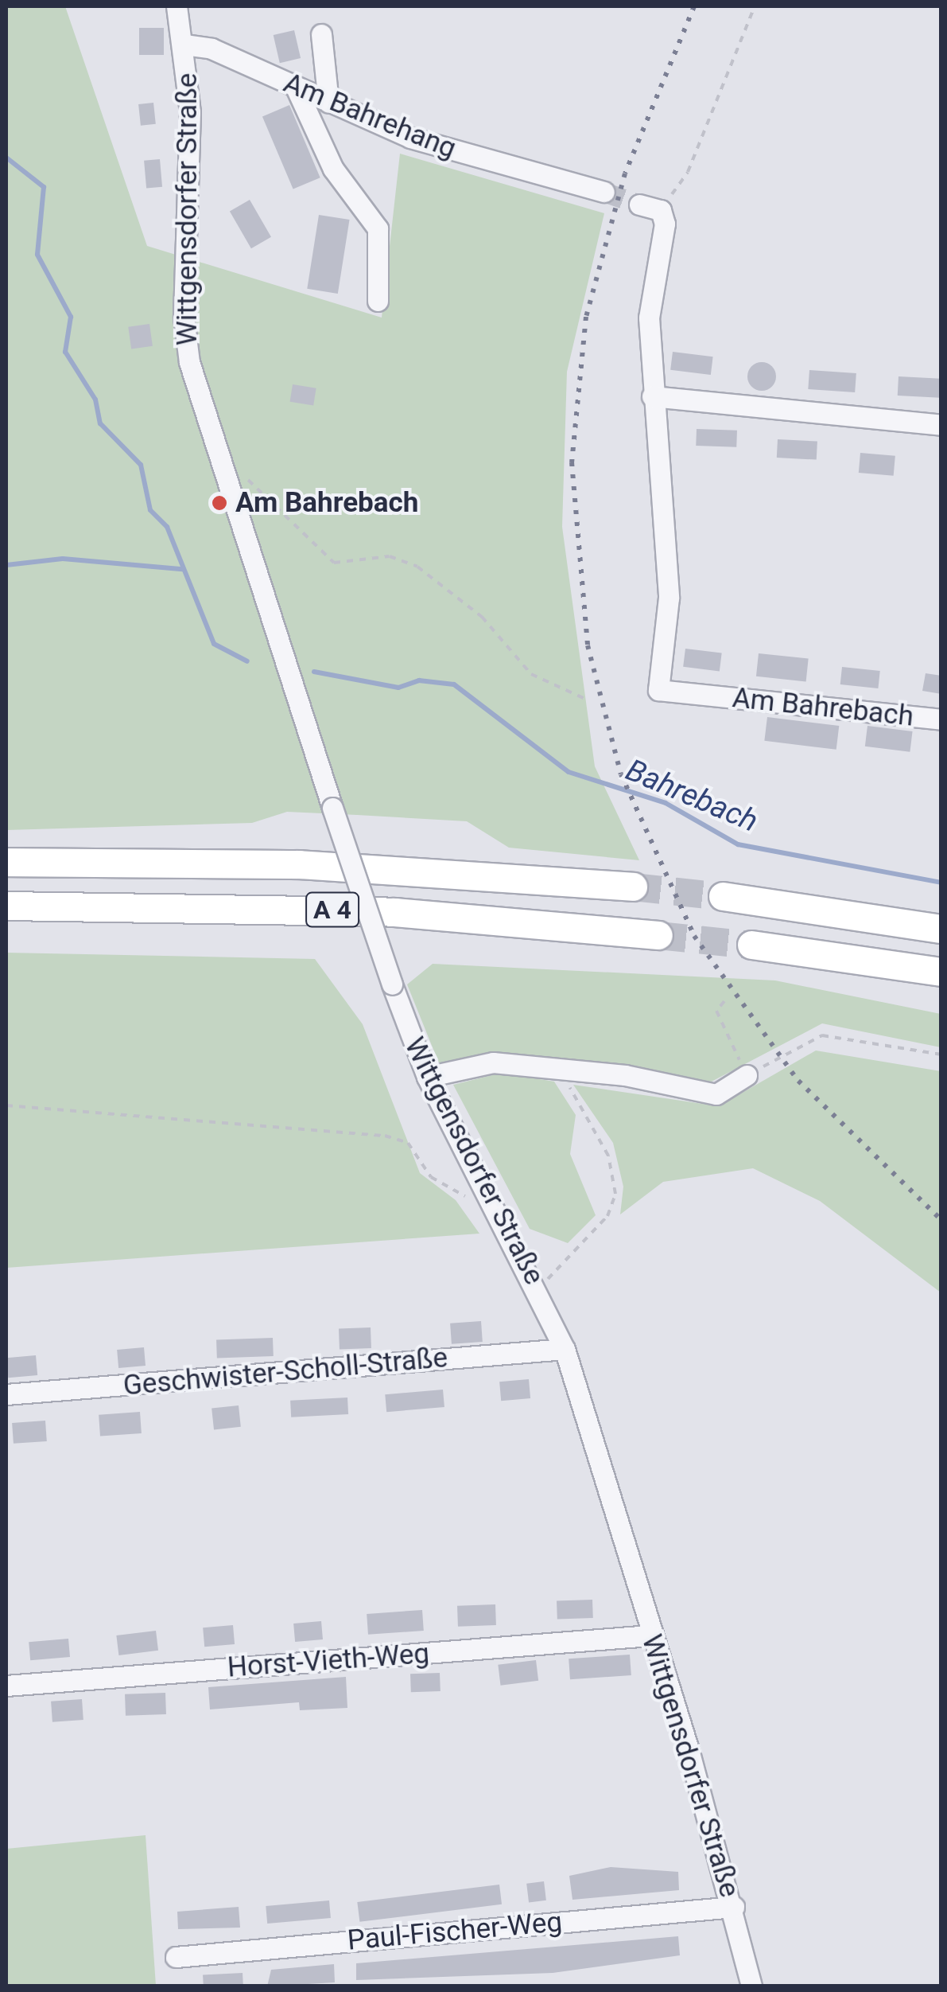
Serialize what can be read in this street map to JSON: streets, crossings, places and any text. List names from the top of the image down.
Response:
{
  "streets": {
    "highway": ["A 4"],
    "street": [
      "Am Bahrehang",
      "Wittgensdorfer Straße",
      "Am Bahrebach",
      "Geschwister-Scholl-Straße",
      "Horst-Vieth-Weg",
      "Paul-Fischer-Weg"
    ]
  },
  "crossings": [
    ["Am Bahrehang", "Wittgensdorfer Straße"],
    ["Wittgensdorfer Straße", "Geschwister-Scholl-Straße"],
    ["Wittgensdorfer Straße", "Horst-Vieth-Weg"],
    ["Wittgensdorfer Straße", "Paul-Fischer-Weg"]
  ],
  "water": ["Bahrebach"],
  "places": ["Am Bahrebach"]
}
